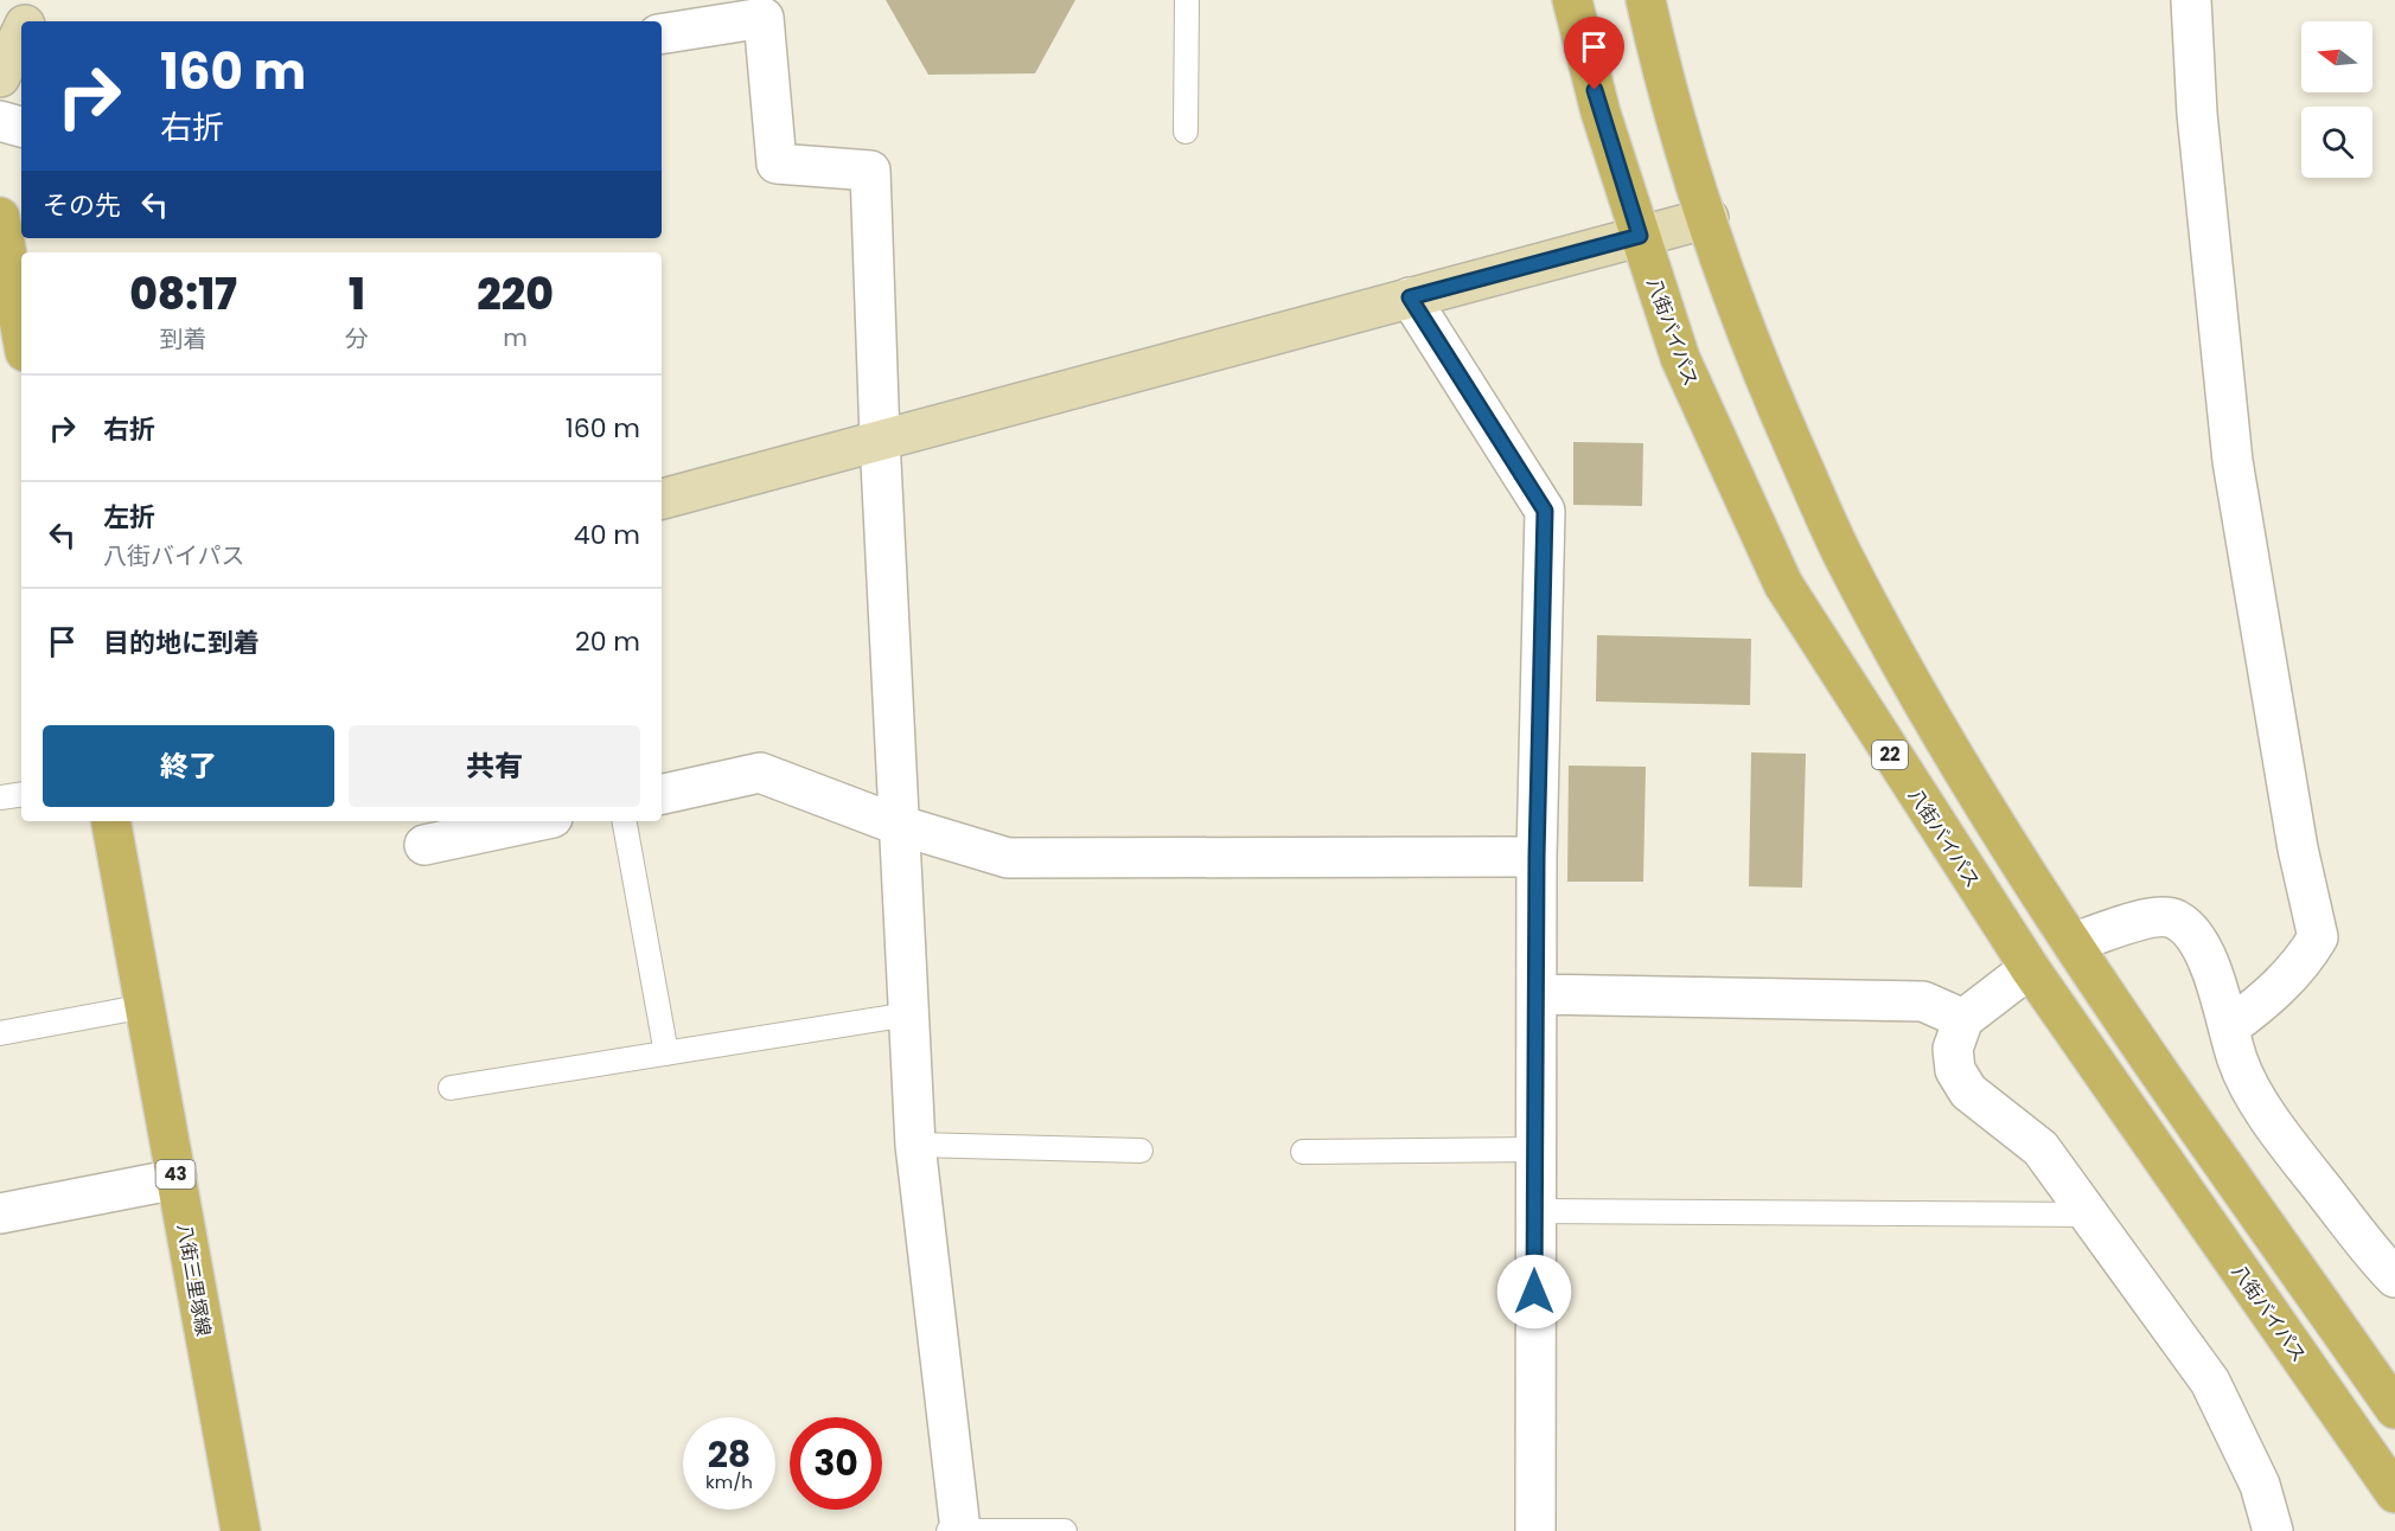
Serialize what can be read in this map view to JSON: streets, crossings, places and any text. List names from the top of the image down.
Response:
{
  "streets": {
    "main road": [
      "八街バイパス",
      "22",
      "43",
      "八街三里塚線"
    ]
  },
  "north": "left",
  "page": {
    "turn": ["160 m", "右折"],
    "then": "その先",
    "eta": [
      "08:17",
      "到着",
      "1",
      "分",
      "220",
      "m"
    ],
    "list": [
      {
        "name": "右折",
        "value": "160 m"
      },
      {
        "name": "左折",
        "note": "八街バイパス",
        "value": "40 m"
      },
      {
        "name": "目的地に到着",
        "value": "20 m"
      }
    ],
    "buttons": ["終了", "共有"],
    "speed": "28 km/h",
    "limit": "30"
  }
}
